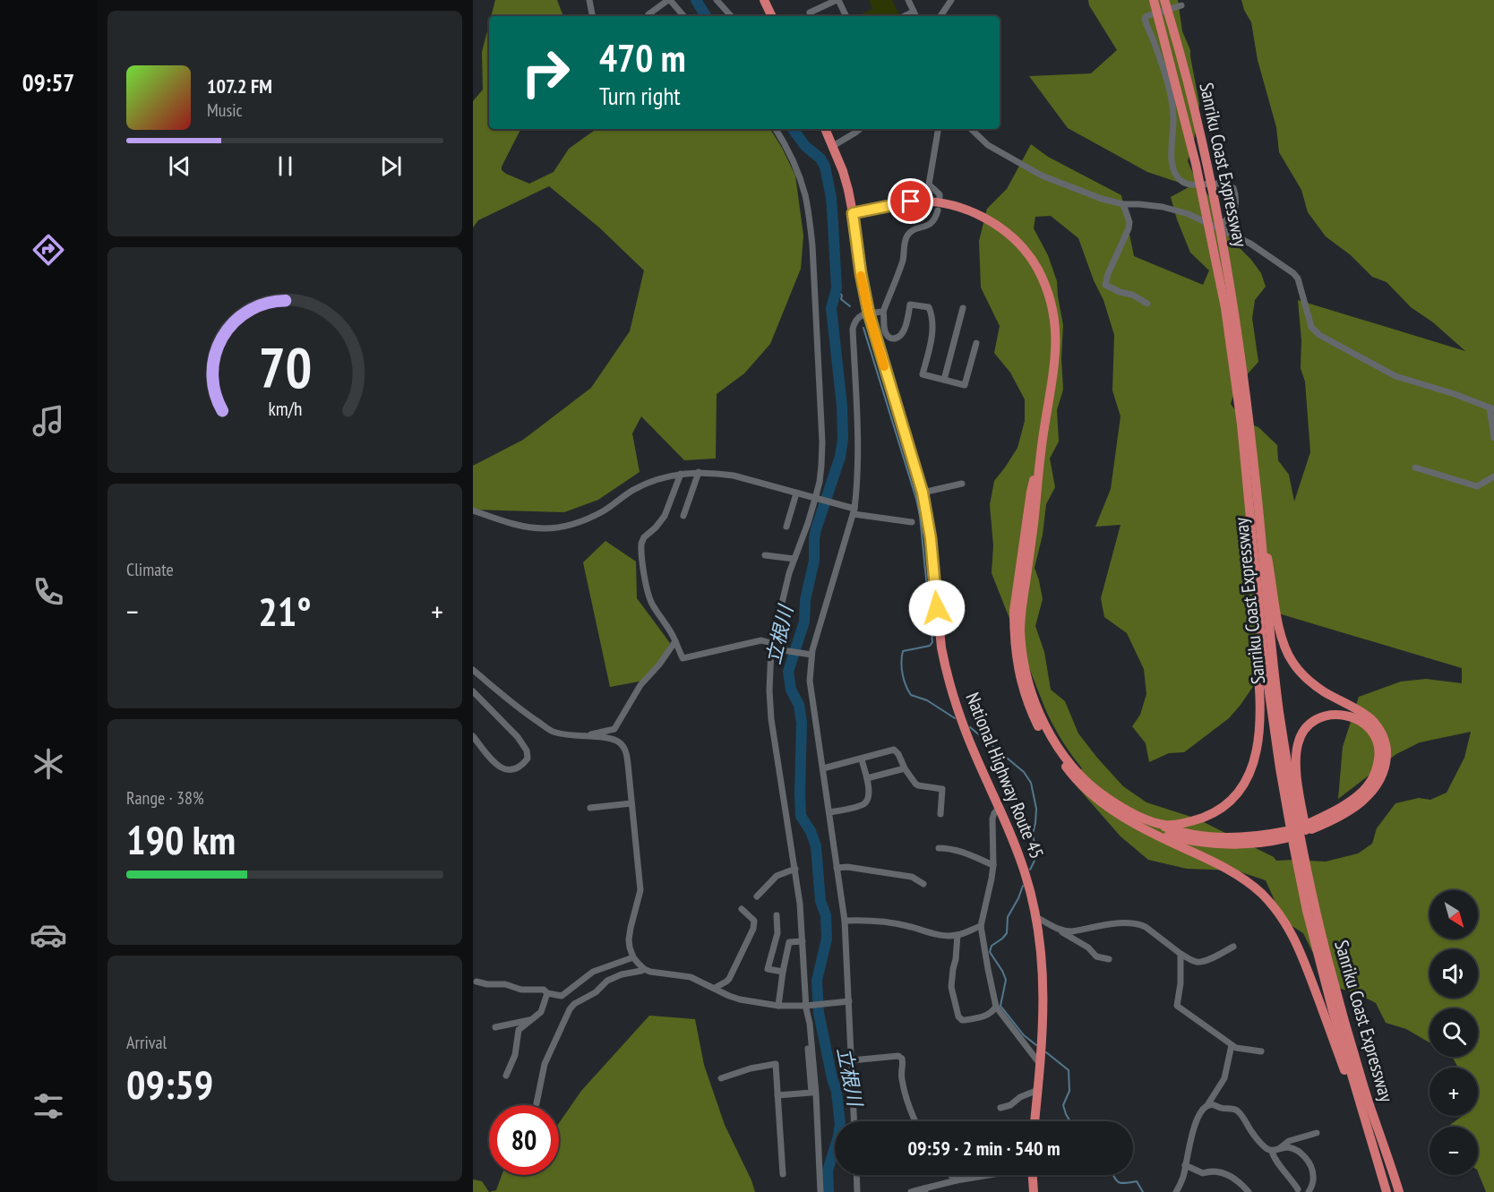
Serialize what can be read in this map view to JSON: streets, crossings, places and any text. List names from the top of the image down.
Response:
{
  "streets": {
    "highway": ["Sanriku Coast Expressway", "National Highway Route 45"]
  },
  "water": ["立根川"],
  "north": "bottom right",
  "page": {
    "tabs": "09:57",
    "turn": ["470 m", "Turn right"],
    "song": ["107.2 FM", "Music"],
    "tile": [
      "Climate",
      ["Range · 38%", "190 km"],
      ["Arrival", "09:59"]
    ],
    "heat": ["−", "21°", "+"],
    "map_buttons": ["+", "−"],
    "limit": "80",
    "trip": "09:59 · 2 min · 540 m",
    "gauge": ["70", "km/h"]
  }
}
